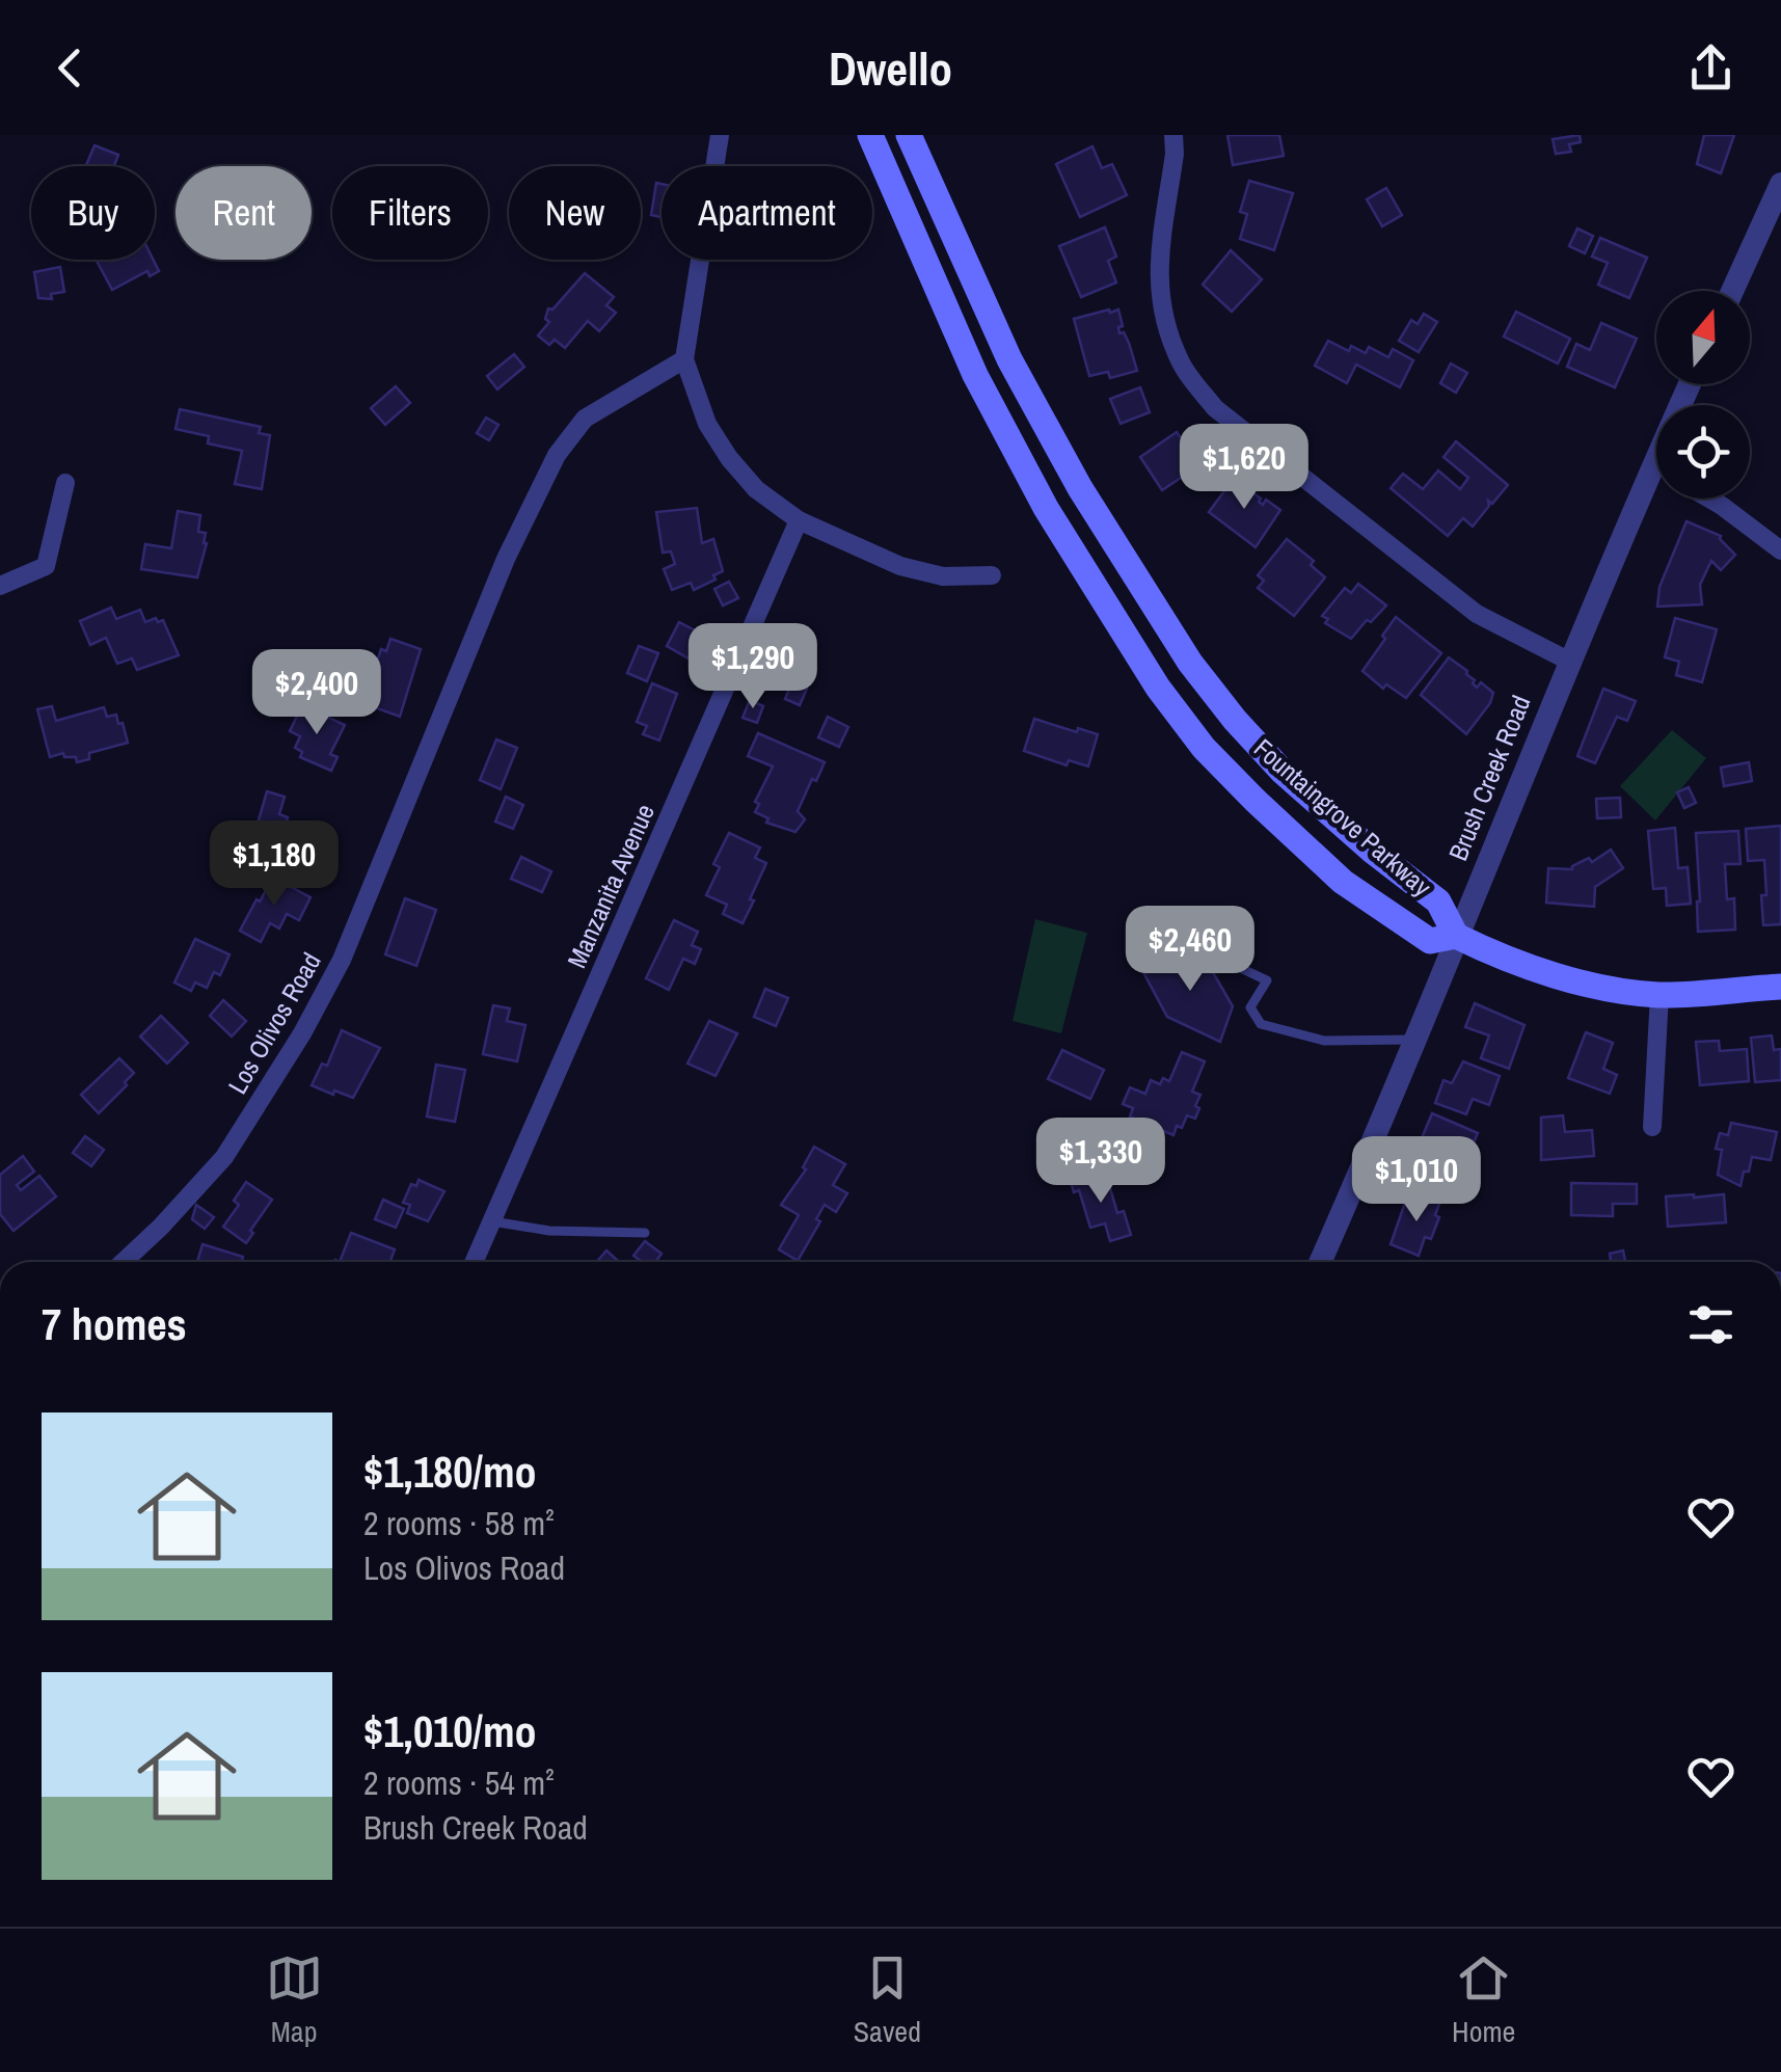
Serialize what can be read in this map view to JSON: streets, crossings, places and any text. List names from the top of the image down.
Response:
{
  "streets": {
    "main road": ["Fountaingrove Parkway"],
    "street": ["Brush Creek Road", "Manzanita Avenue", "Los Olivos Road"]
  },
  "crossings": [
    ["Brush Creek Road", "Fountaingrove Parkway"]
  ],
  "north": "top",
  "page": {
    "header": "Dwello",
    "chip": [
      "Buy",
      "Rent",
      "Filters",
      "New",
      "Apartment"
    ],
    "price": [
      "$1,620",
      "$1,290",
      "$2,400",
      "$1,180",
      "$2,460",
      "$1,330",
      "$1,010"
    ],
    "heading": "7 homes",
    "list": [
      {
        "name": "$1,180/mo",
        "note": "2 rooms · 58 m² · Los Olivos Road"
      },
      {
        "name": "$1,010/mo",
        "note": "2 rooms · 54 m² · Brush Creek Road"
      }
    ],
    "tabs": ["Map", "Saved", "Home"]
  }
}
